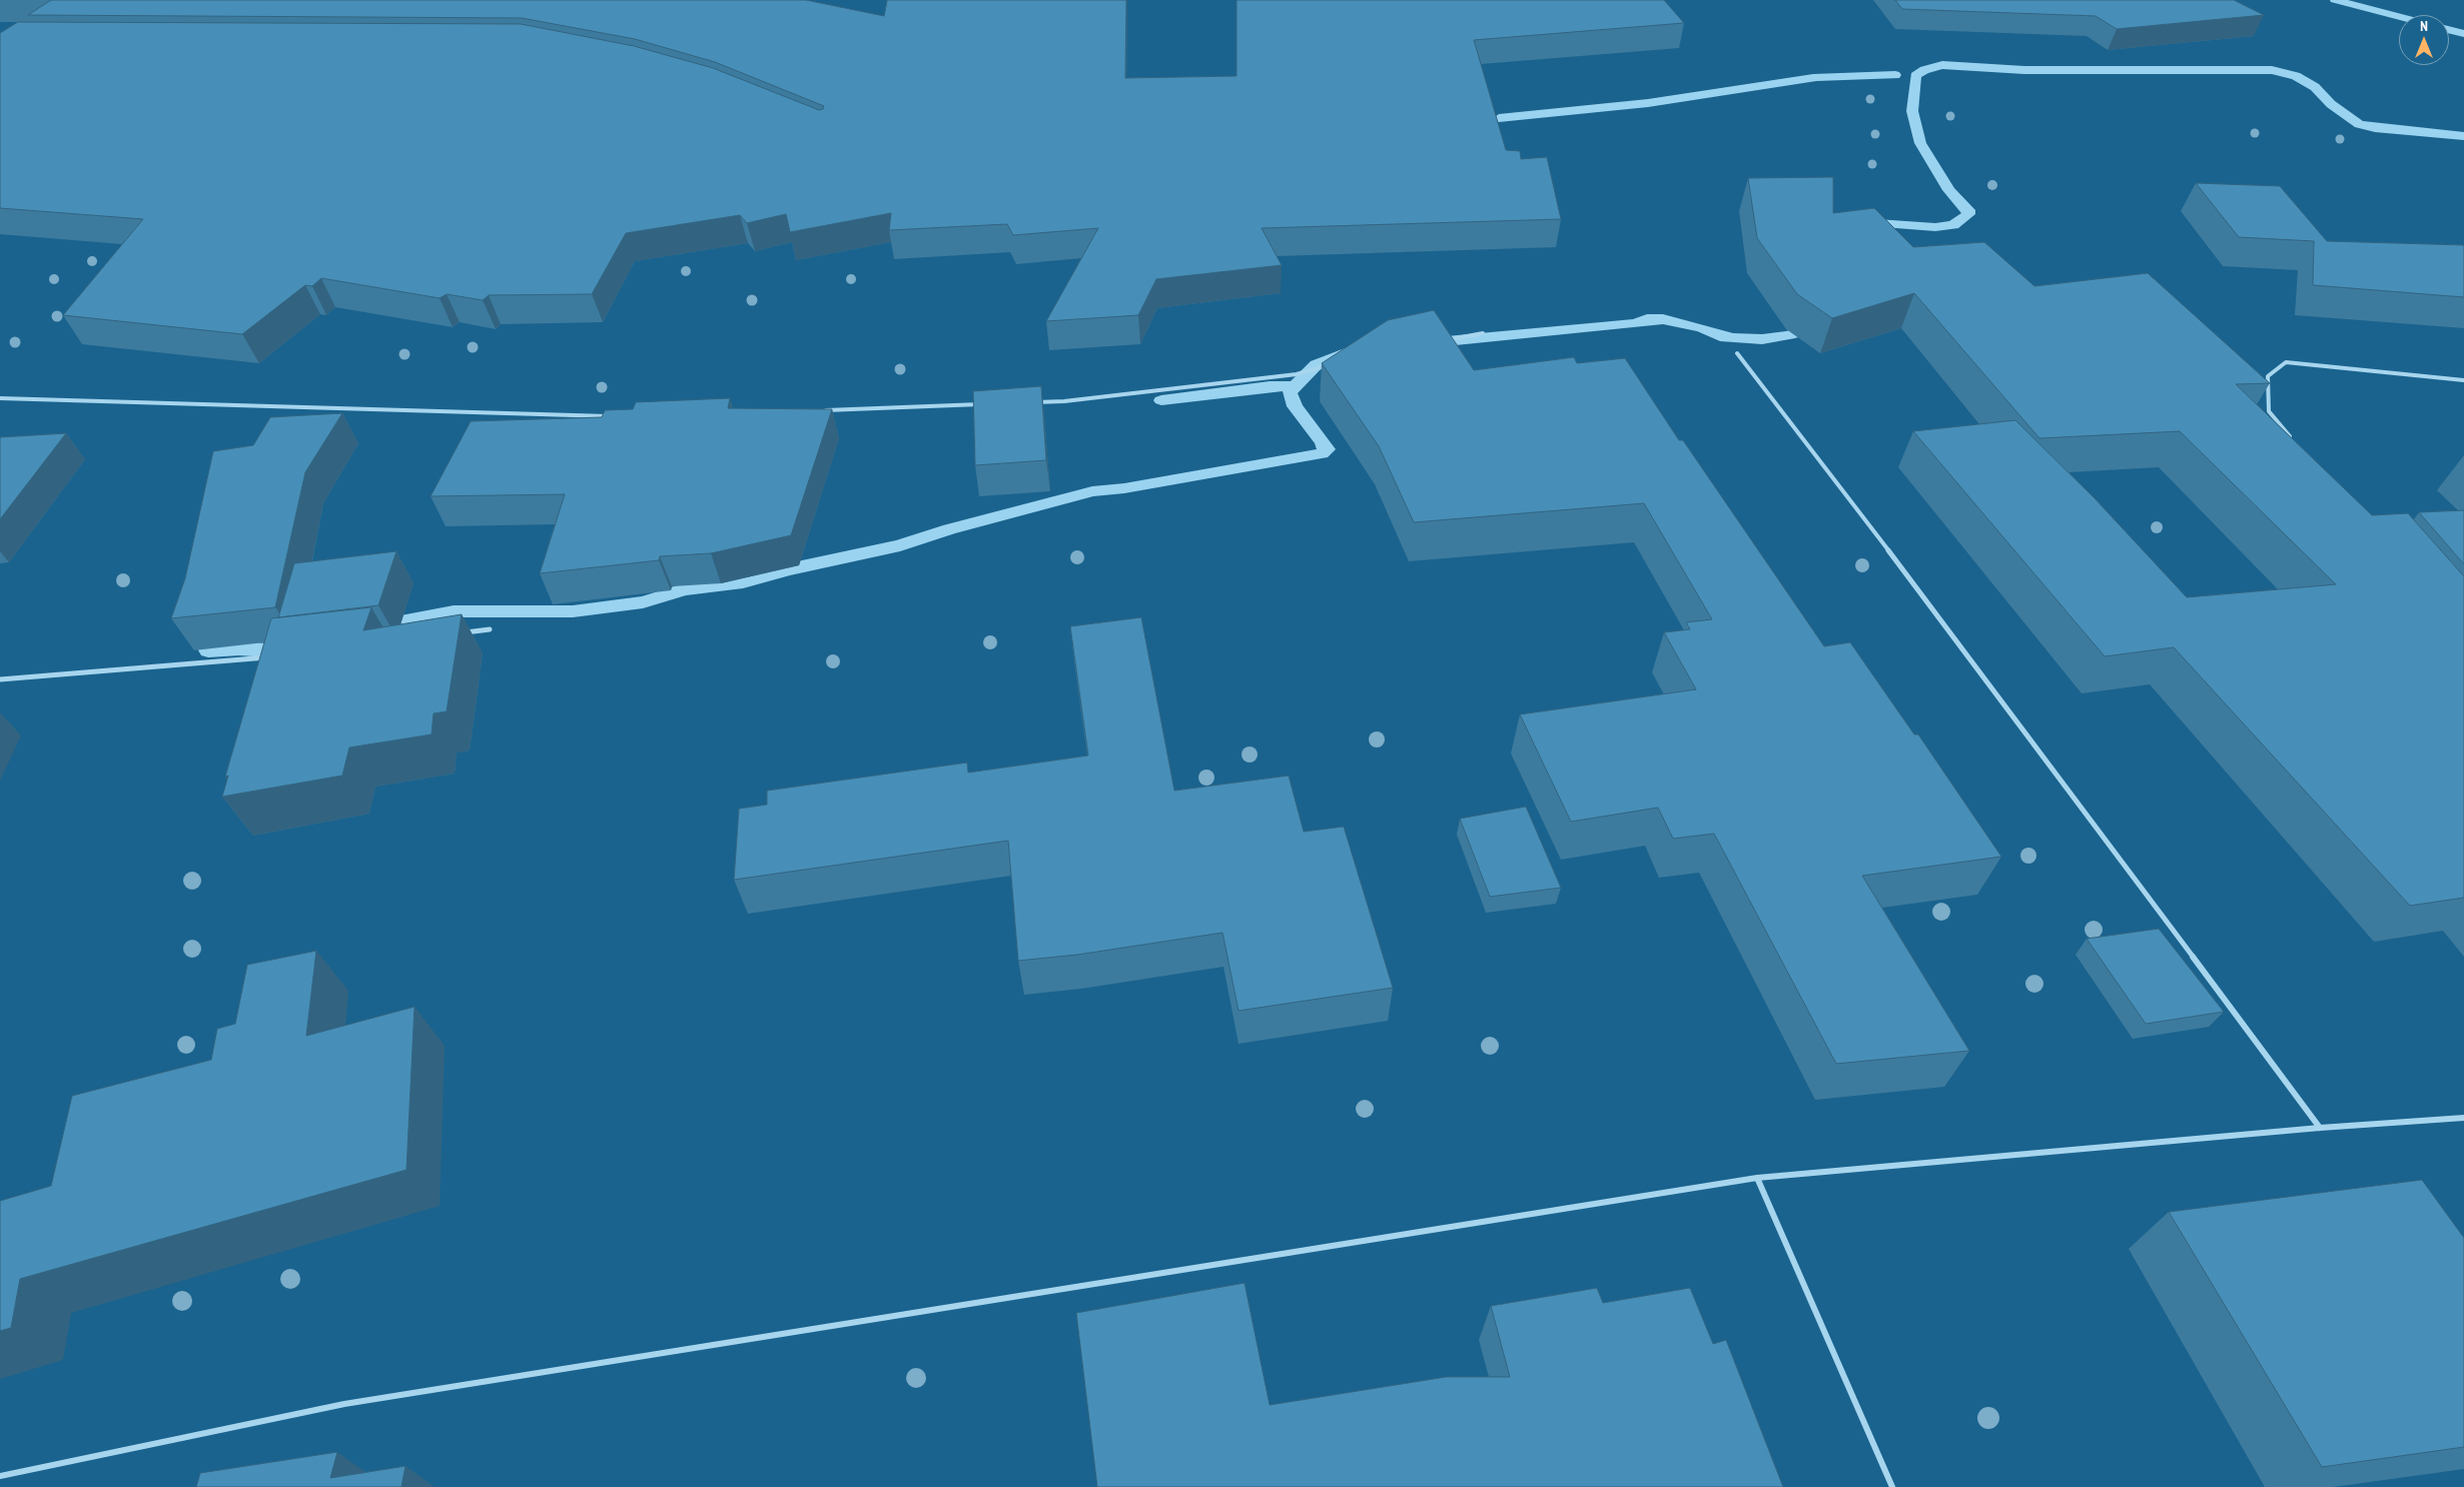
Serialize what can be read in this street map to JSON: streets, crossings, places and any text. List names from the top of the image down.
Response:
{
  "north": "top"
}
